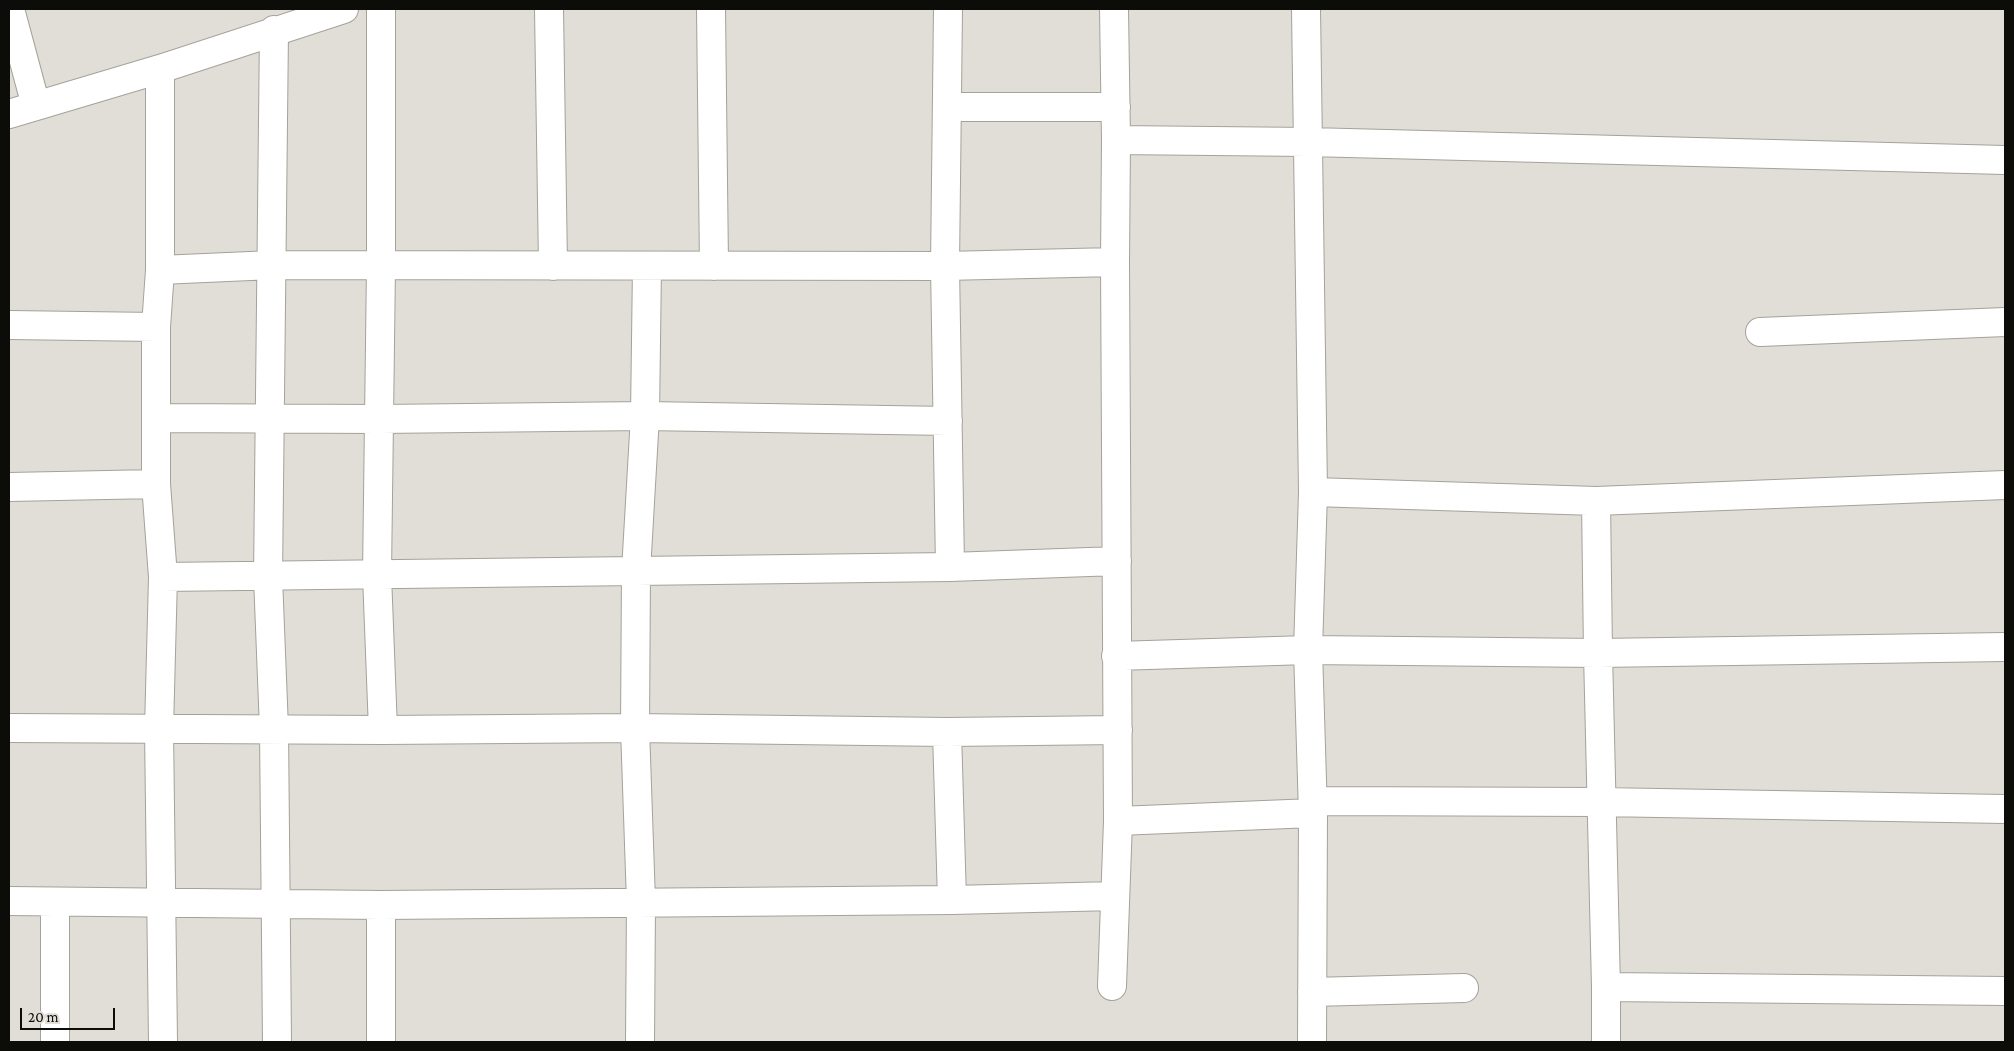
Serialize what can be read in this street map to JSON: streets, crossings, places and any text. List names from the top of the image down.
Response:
{
  "scale_bar": "20 m"
}
